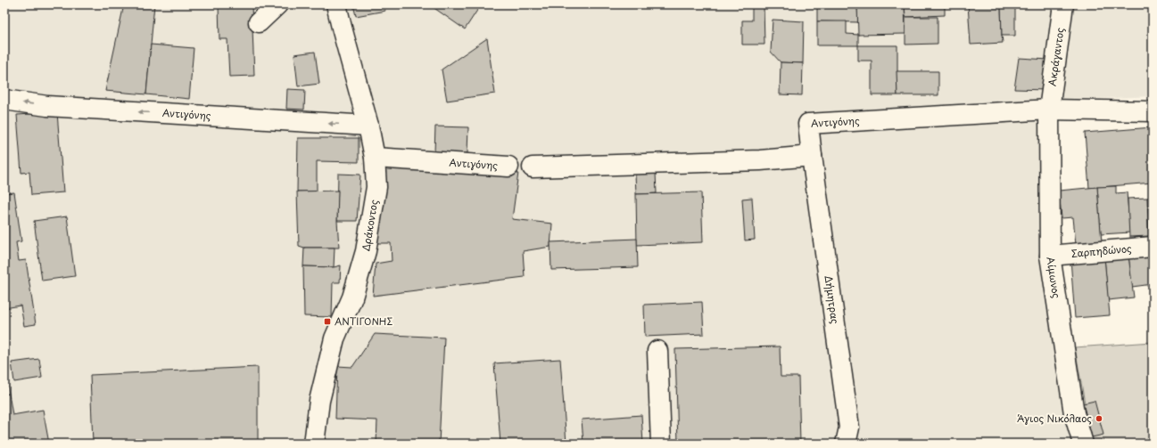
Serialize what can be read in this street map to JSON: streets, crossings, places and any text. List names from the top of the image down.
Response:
{
  "streets": {
    "street": [
      "Ακράγαντος",
      "Αντιγόνης",
      "Δράκοντος",
      "Σαρπηδώνος",
      "Αίμωνος",
      "Δήμητρας"
    ]
  },
  "crossings": [
    ["Ακράγαντος", "Αντιγόνης"],
    ["Ακράγαντος", "Αίμωνος"],
    ["Αντιγόνης", "Δράκοντος"],
    ["Αντιγόνης", "Αίμωνος"],
    ["Αντιγόνης", "Δήμητρας"],
    ["Σαρπηδώνος", "Αίμωνος"]
  ],
  "one_way": ["Αντιγόνης"],
  "places": {
    "transit": ["ΑΝΤΙΓΟΝΗΣ"],
    "other": ["Άγιος Νικόλαος"]
  }
}
